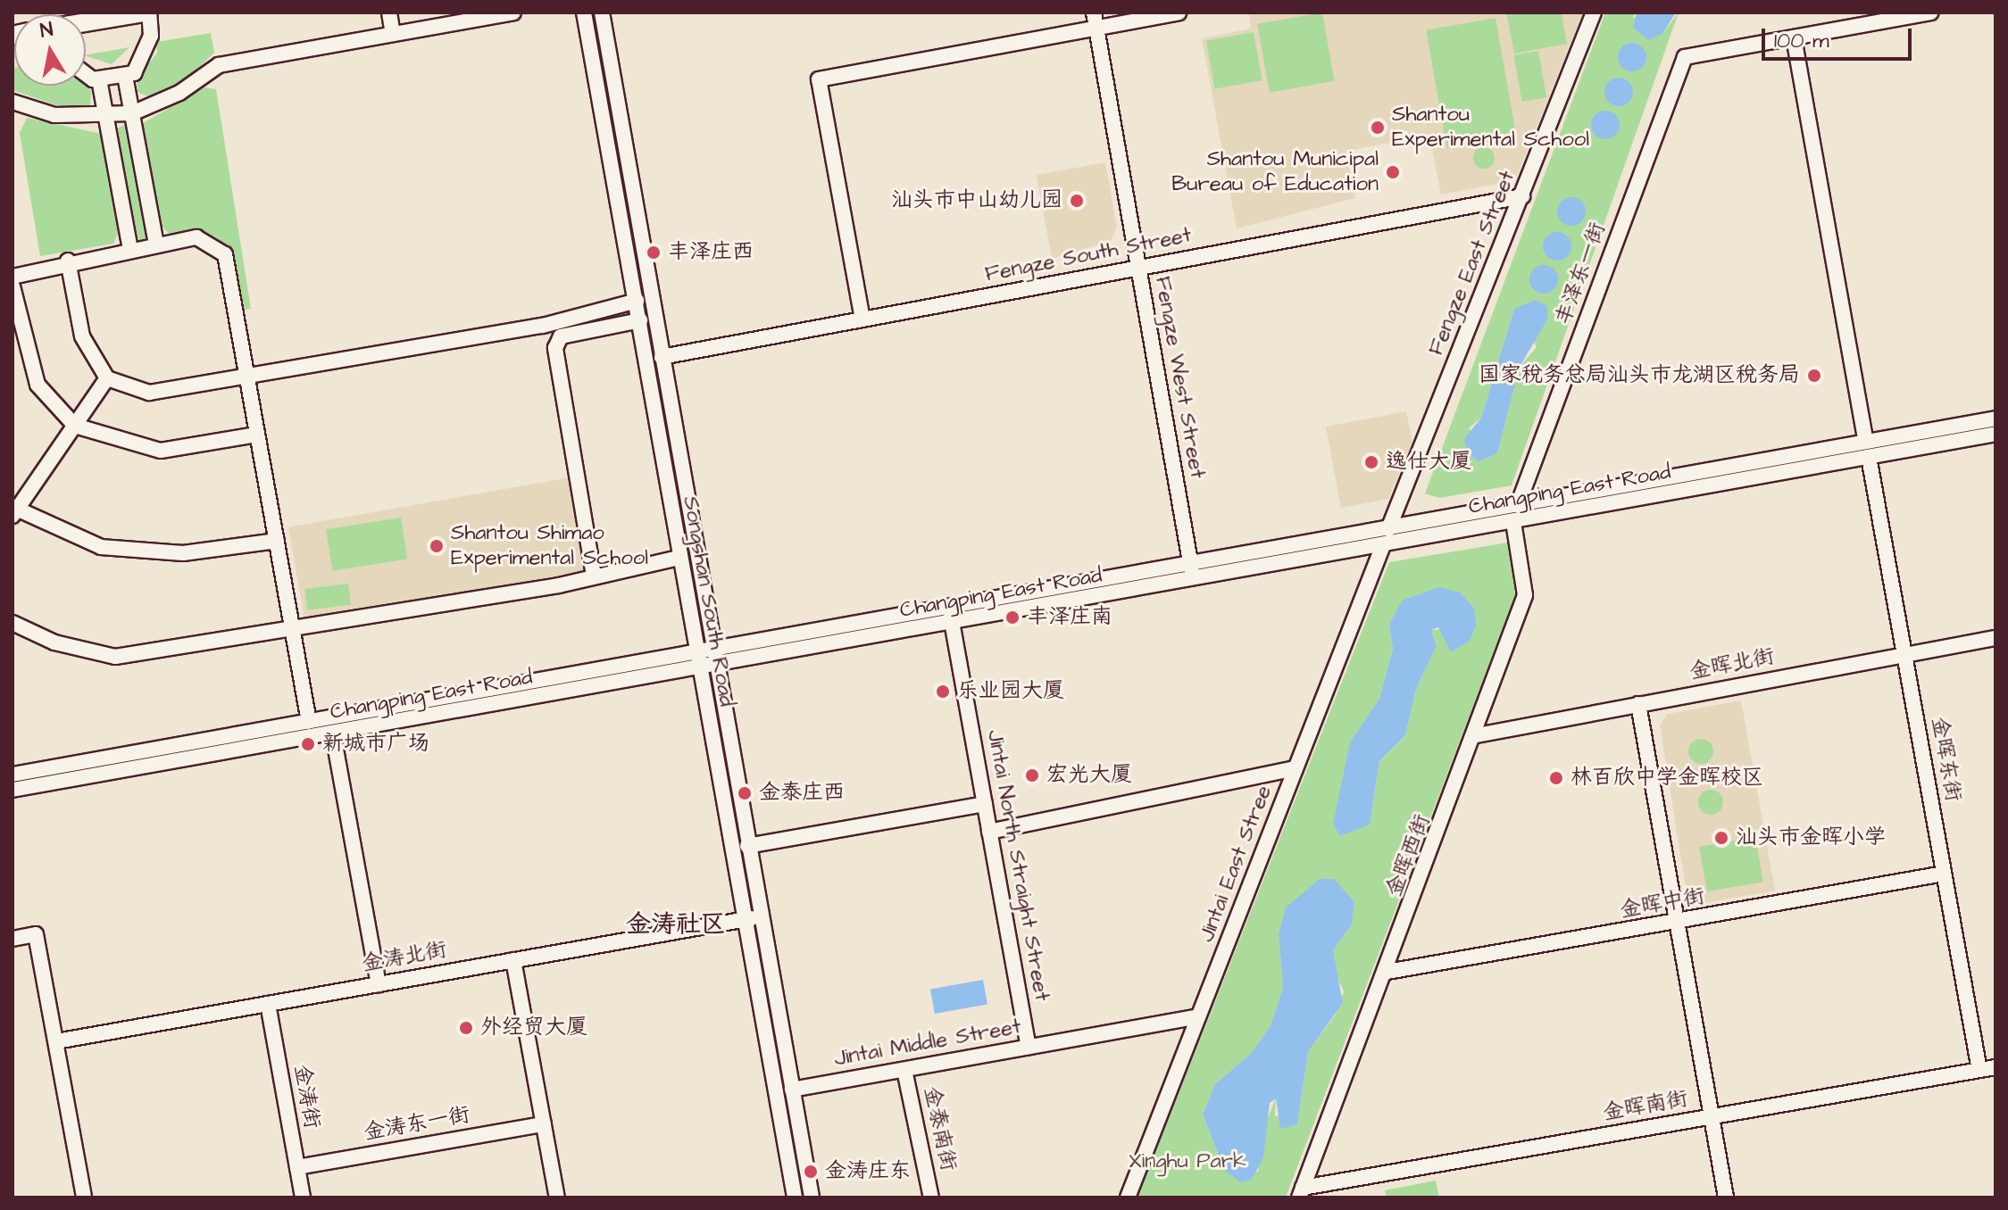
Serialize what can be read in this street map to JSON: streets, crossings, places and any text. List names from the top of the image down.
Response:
{
  "streets": {
    "street": [
      "Fengze South Street",
      "Fengze East Street",
      "丰泽东一街",
      "Fengze West Street",
      "Changping East Road",
      "Songshan South Road",
      "金晖北街",
      "金晖东街",
      "金晖西街",
      "Jintai East Stree",
      "Jintai North Straight Street",
      "金晖中街",
      "金涛北街",
      "Jintai Middle Street",
      "金涛街",
      "金晖南街",
      "金涛东一街",
      "金泰南街"
    ]
  },
  "crossings": [
    ["Fengze South Street", "Fengze East Street"],
    ["Fengze South Street", "Fengze West Street"],
    ["Fengze South Street", "Songshan South Road"],
    ["Fengze East Street", "Changping East Road"],
    ["丰泽东一街", "Changping East Road"],
    ["丰泽东一街", "金晖东街"],
    ["Fengze West Street", "Changping East Road"],
    ["Changping East Road", "Songshan South Road"],
    ["Changping East Road", "金晖东街"],
    ["Changping East Road", "金晖西街"],
    ["Changping East Road", "Jintai East Stree"],
    ["Changping East Road", "Jintai North Straight Street"],
    ["Songshan South Road", "金涛北街"],
    ["Songshan South Road", "Jintai Middle Street"],
    ["金晖北街", "金晖东街"],
    ["金晖北街", "金晖西街"],
    ["金晖东街", "金晖中街"],
    ["金晖东街", "金晖南街"],
    ["金晖西街", "金晖中街"],
    ["金晖西街", "金晖南街"],
    ["Jintai East Stree", "Jintai Middle Street"],
    ["Jintai North Straight Street", "Jintai Middle Street"],
    ["金涛北街", "金涛街"],
    ["Jintai Middle Street", "金泰南街"],
    ["金涛街", "金涛东一街"]
  ],
  "districts": ["金涛社区"],
  "parks": ["Xinghu Park"],
  "places": [
    "Shantou Experimental School",
    "Shantou Municipal Bureau of Education",
    "汕头市中山幼儿园",
    "丰泽庄西",
    "国家税务总局汕头市龙湖区税务局",
    "逸仕大厦",
    "Shantou Shimao Experimental School",
    "丰泽庄南",
    "乐业园大厦",
    "新城市广场",
    "宏光大厦",
    "林百欣中学金晖校区",
    "金泰庄西",
    "汕头市金晖小学",
    "外经贸大厦",
    "金涛庄东"
  ],
  "scale_bar": "100 m",
  "north": "top"
}
